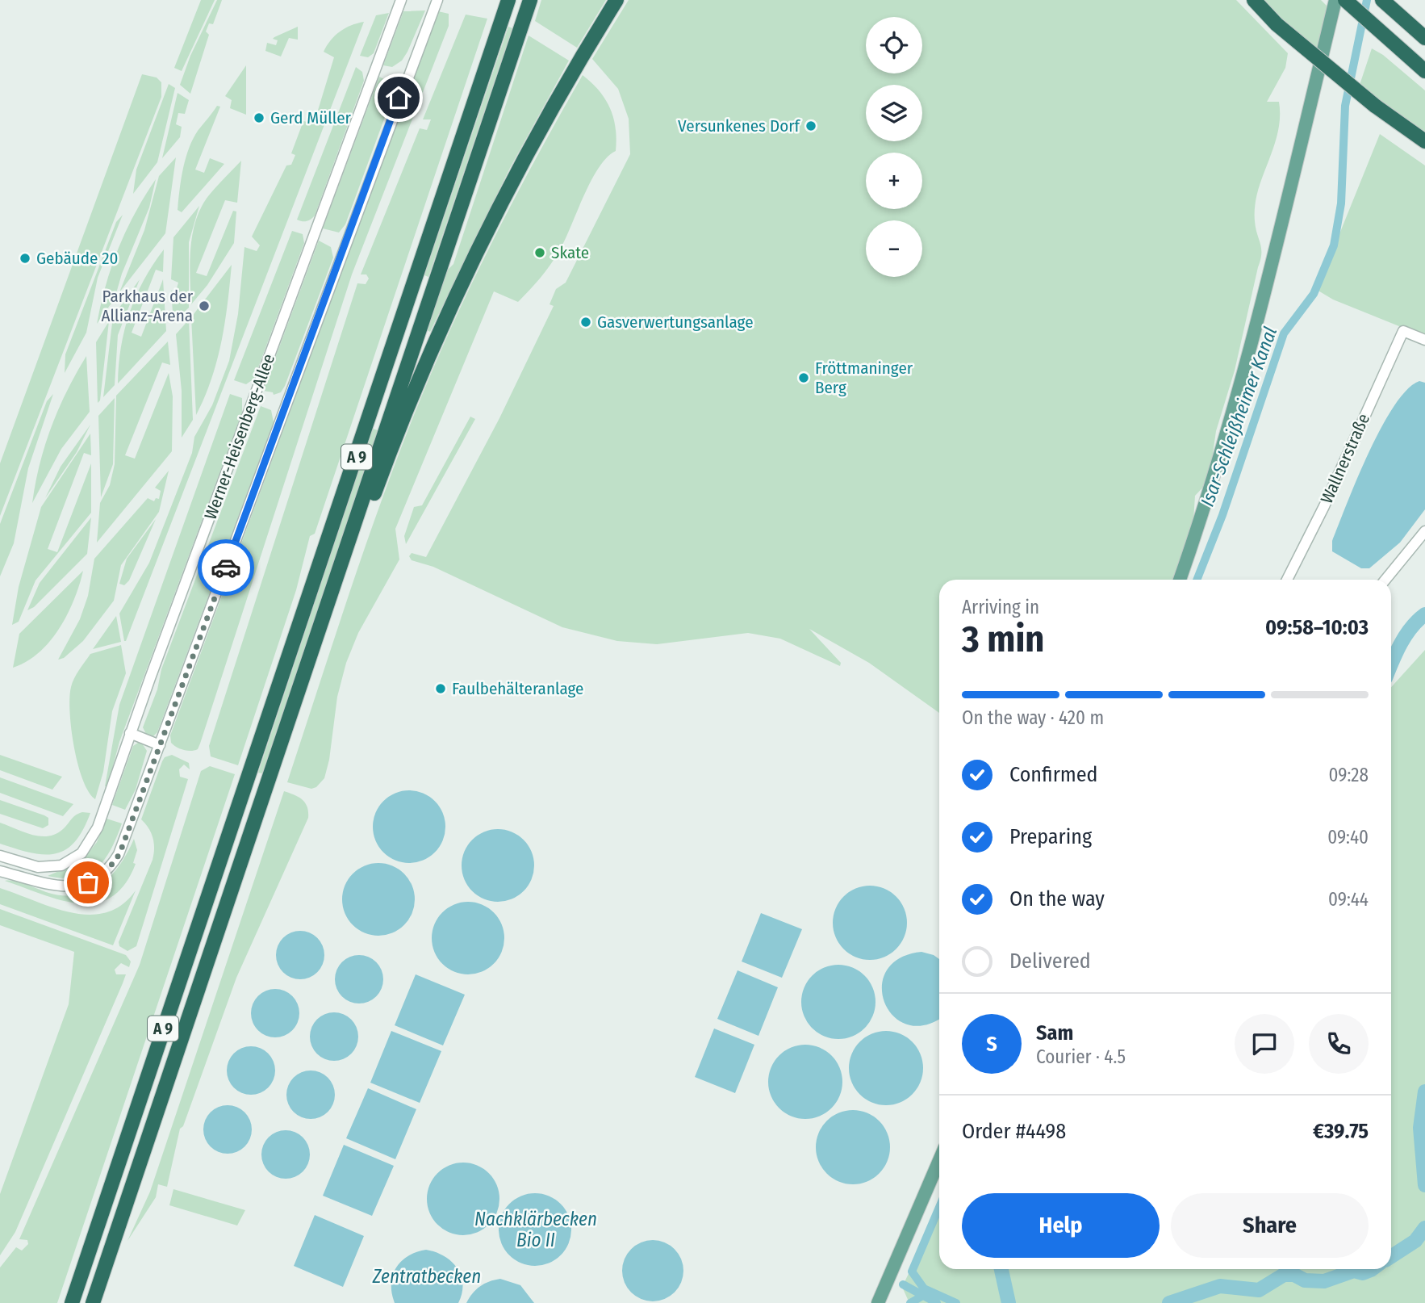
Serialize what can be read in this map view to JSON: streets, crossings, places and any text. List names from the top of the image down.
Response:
{
  "streets": {
    "highway": ["A 9"],
    "street": ["Werner-Heisenberg-Allee", "Wallnerstraße"]
  },
  "water": ["Isar-Schleißheimer Kanal", "Nachklärbecken Bio II", "Zentratbecken"],
  "places": [
    "Gerd Müller",
    "Versunkenes Dorf",
    "Skate",
    "Gebäude 20",
    "Parkhaus der Allianz-Arena",
    "Gasverwertungsanlage",
    "Fröttmaninger Berg",
    "Faulbehälteranlage"
  ],
  "page": {
    "map_buttons": ["+", "−"],
    "heading": ["3 min", "Arriving in", "09:58–10:03"],
    "panel": [
      "Sam",
      "Courier · 4.5",
      "Order #4498",
      "€39.75"
    ],
    "bar": "On the way · 420 m",
    "list": [
      ["Confirmed", "09:28"],
      ["Preparing", "09:40"],
      ["On the way", "09:44"],
      "Delivered"
    ],
    "round": "S",
    "buttons": ["Help", "Share"]
  }
}
